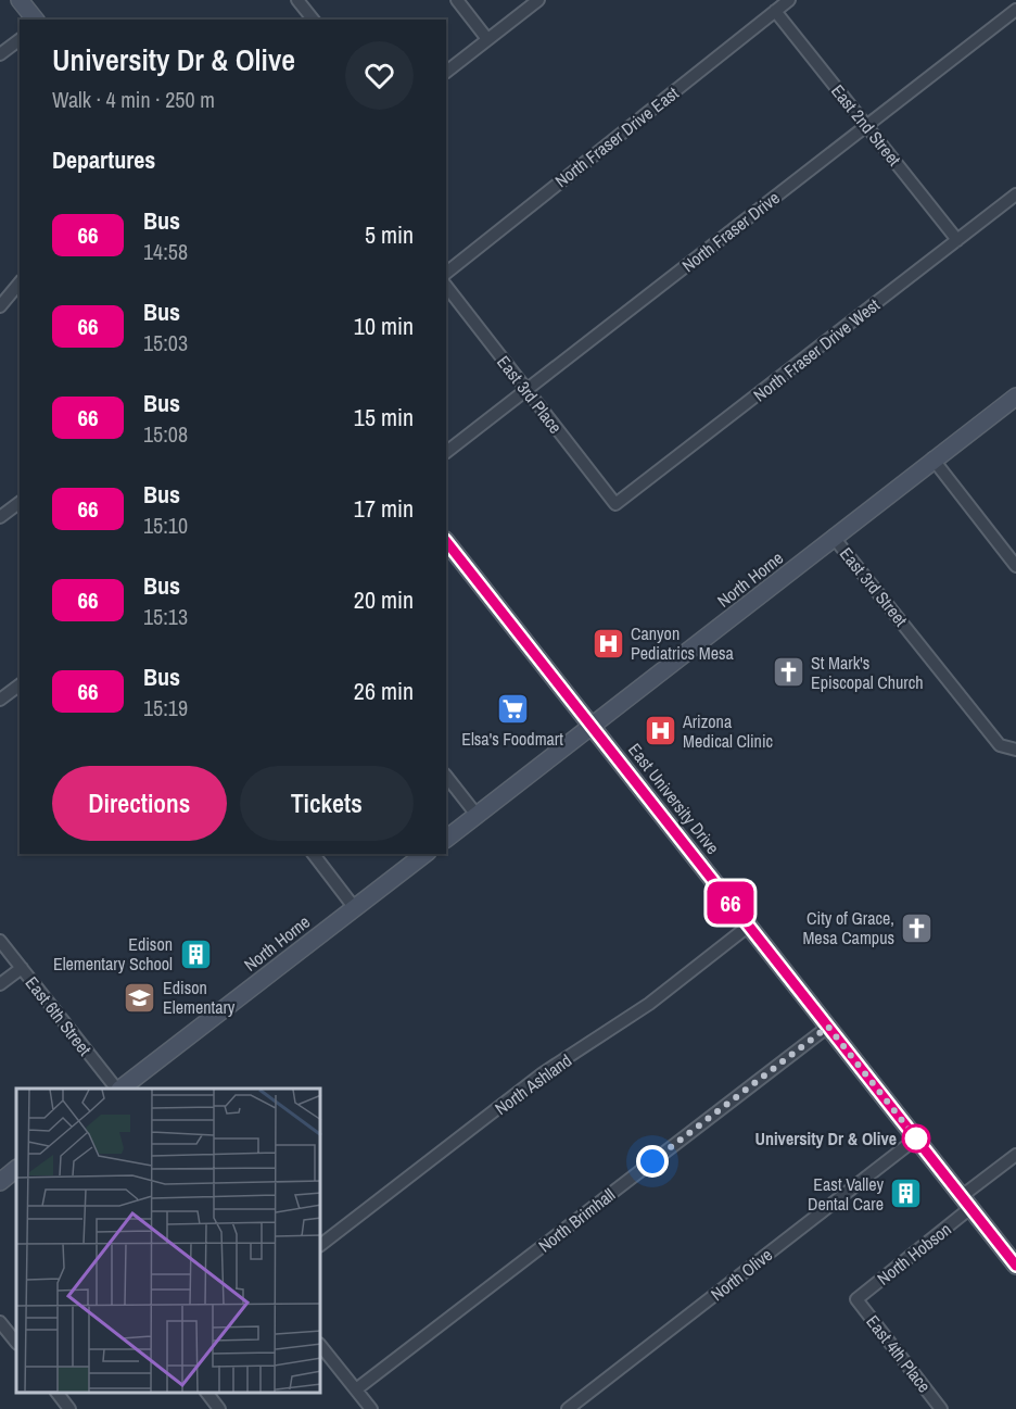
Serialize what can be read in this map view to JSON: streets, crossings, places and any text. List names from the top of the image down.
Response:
{
  "streets": {
    "street": [
      "East 2nd Street",
      "North Fraser Drive East",
      "North Fraser Drive",
      "North Fraser Drive West",
      "East 3rd Place",
      "North Horne",
      "East 3rd Street",
      "East University Drive",
      "East 6th Street",
      "North Ashland",
      "North Brimhall",
      "North Hobson",
      "North Olive",
      "East 4th Place"
    ]
  },
  "crossings": [
    ["East 2nd Street", "North Fraser Drive East"],
    ["East 2nd Street", "North Fraser Drive"],
    ["East 2nd Street", "North Fraser Drive West"],
    ["North Fraser Drive", "East 3rd Place"],
    ["North Fraser Drive West", "East 3rd Place"],
    ["North Horne", "East 3rd Street"],
    ["North Horne", "East University Drive"],
    ["East University Drive", "North Ashland"],
    ["East University Drive", "North Brimhall"],
    ["East University Drive", "North Hobson"],
    ["East University Drive", "North Olive"],
    ["North Hobson", "East 4th Place"]
  ],
  "places": {
    "hospital": ["Canyon Pediatrics Mesa", "Arizona Medical Clinic"],
    "church": ["St Mark's Episcopal Church", "City of Grace, Mesa Campus"],
    "supermarket": ["Elsa's Foodmart"],
    "building": ["Edison Elementary School", "East Valley Dental Care"],
    "school or university": ["Edison Elementary"],
    "other": ["University Dr & Olive"]
  },
  "lines": ["bus line 66"],
  "page": {
    "on_map": "66",
    "heading": [
      ["University Dr & Olive", "Walk · 4 min · 250 m"],
      "Departures"
    ],
    "list": [
      {
        "mark": "66",
        "name": "Bus",
        "note": "14:58",
        "value": "5 min"
      },
      {
        "mark": "66",
        "name": "Bus",
        "note": "15:03",
        "value": "10 min"
      },
      {
        "mark": "66",
        "name": "Bus",
        "note": "15:08",
        "value": "15 min"
      },
      {
        "mark": "66",
        "name": "Bus",
        "note": "15:10",
        "value": "17 min"
      },
      {
        "mark": "66",
        "name": "Bus",
        "note": "15:13",
        "value": "20 min"
      },
      {
        "mark": "66",
        "name": "Bus",
        "note": "15:19",
        "value": "26 min"
      }
    ],
    "buttons": ["Directions", "Tickets"]
  }
}
